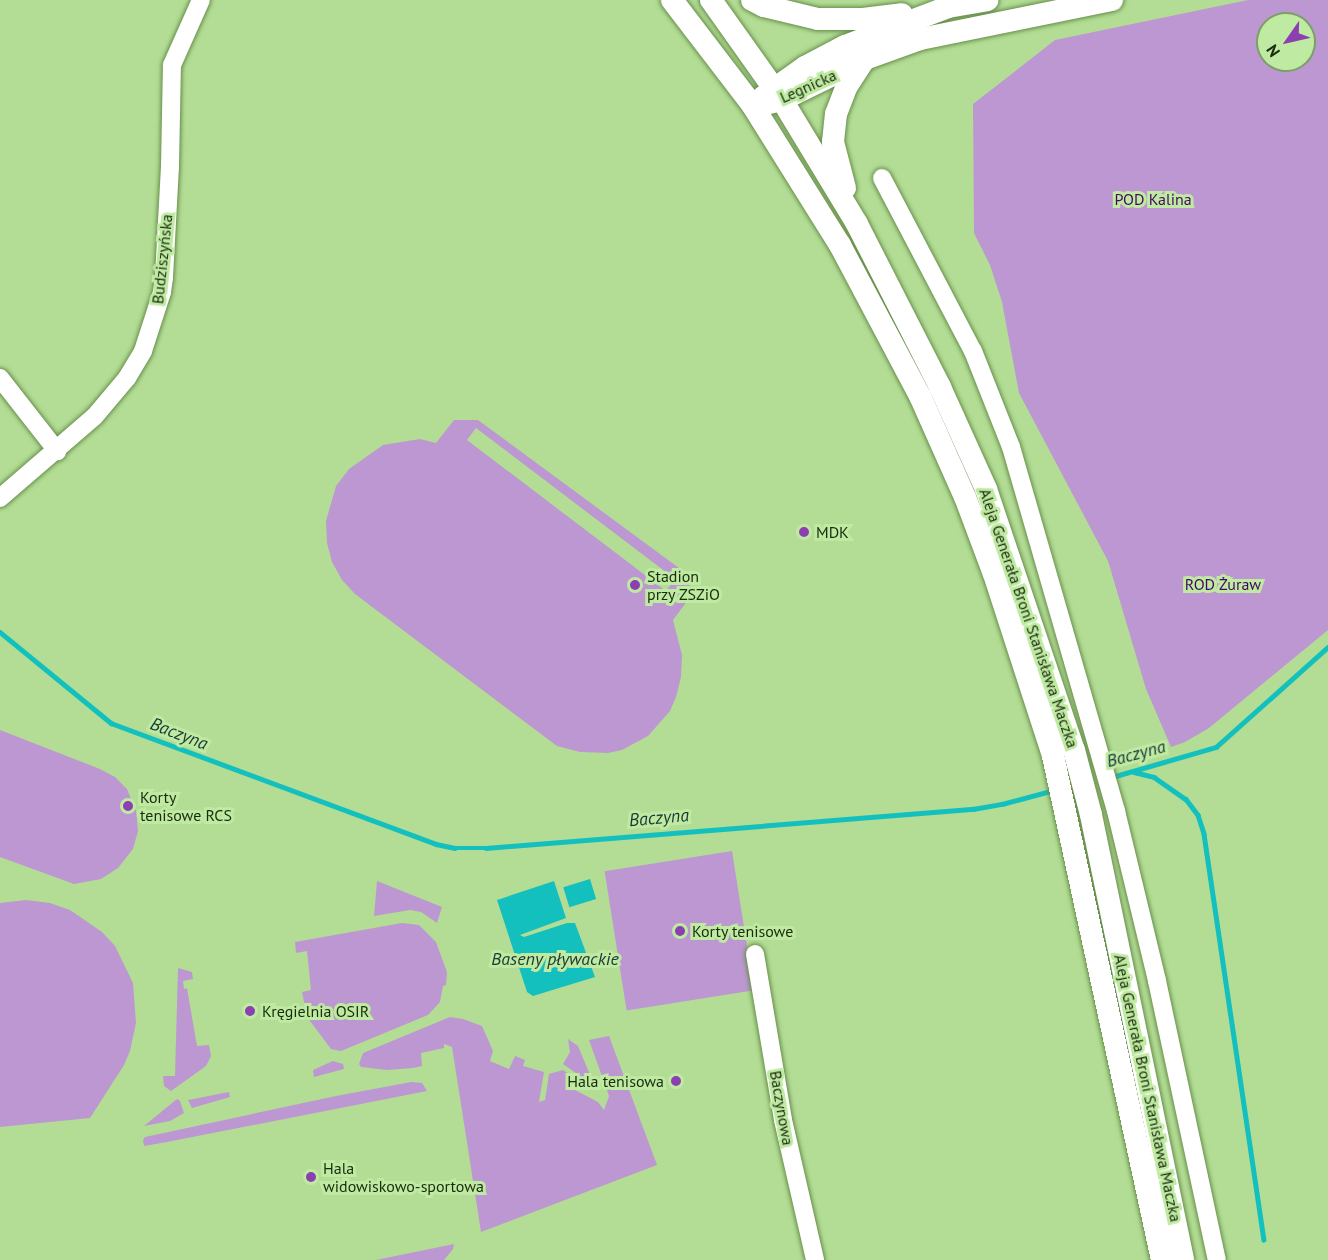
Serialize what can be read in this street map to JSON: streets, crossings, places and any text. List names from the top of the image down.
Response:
{
  "streets": {
    "main road": ["Legnicka", "Aleja Generała Broni Stanisława Maczka"],
    "street": ["Budziszyńska", "Baczynowa"]
  },
  "crossings": [
    ["Legnicka", "Aleja Generała Broni Stanisława Maczka"]
  ],
  "water": ["Baczyna", "Baseny pływackie"],
  "parks": ["POD Kalina", "ROD Żuraw"],
  "places": [
    "MDK",
    "Stadion przy ZSZiO",
    "Korty tenisowe RCS",
    "Korty tenisowe",
    "Kręgielnia OSIR",
    "Hala tenisowa",
    "Hala widowiskowo-sportowa"
  ],
  "north": "bottom left"
}
